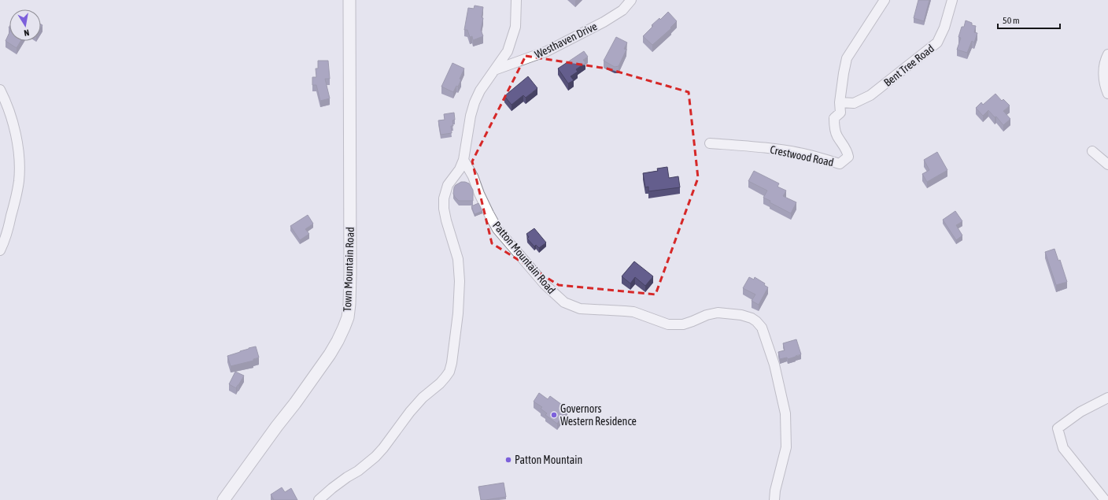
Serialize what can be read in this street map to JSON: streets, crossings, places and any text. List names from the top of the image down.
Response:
{
  "streets": {
    "main road": ["Town Mountain Road"],
    "street": [
      "Westhaven Drive",
      "Bent Tree Road",
      "Crestwood Road",
      "Patton Mountain Road"
    ]
  },
  "crossings": [
    ["Bent Tree Road", "Crestwood Road"]
  ],
  "places": ["Governors Western Residence", "Patton Mountain"],
  "scale_bar": "50 m",
  "north": "bottom"
}
